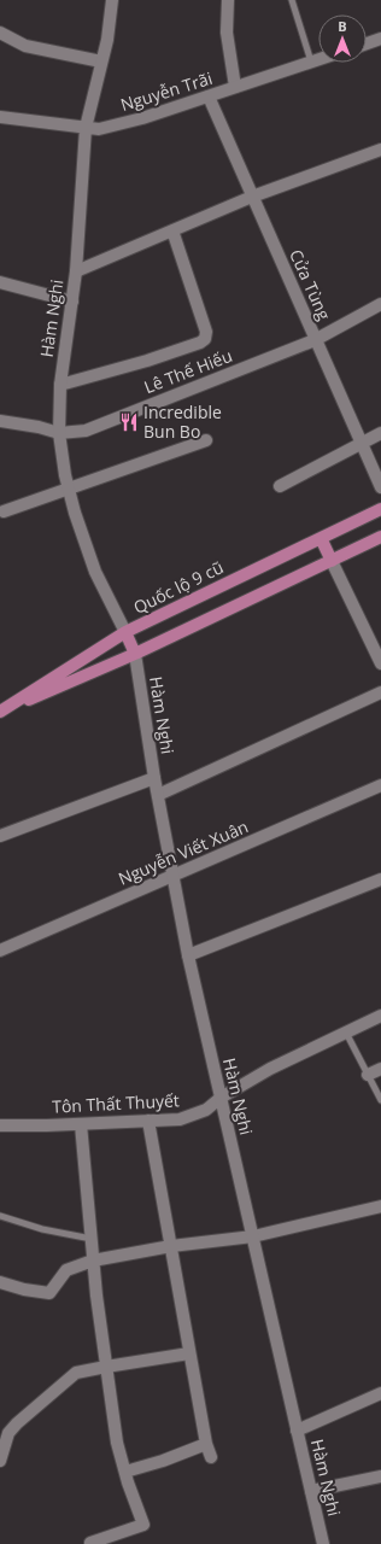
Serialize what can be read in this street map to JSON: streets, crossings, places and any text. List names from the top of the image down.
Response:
{
  "streets": {
    "main road": ["Quốc lộ 9 cũ"],
    "street": [
      "Nguyễn Trãi",
      "Cửa Tùng",
      "Hàm Nghi",
      "Lê Thế Hiếu",
      "Nguyễn Viết Xuân",
      "Tôn Thất Thuyết"
    ]
  },
  "crossings": [
    ["Nguyễn Trãi", "Cửa Tùng"],
    ["Nguyễn Trãi", "Hàm Nghi"],
    ["Cửa Tùng", "Lê Thế Hiếu"],
    ["Hàm Nghi", "Lê Thế Hiếu"],
    ["Hàm Nghi", "Quốc lộ 9 cũ"],
    ["Hàm Nghi", "Nguyễn Viết Xuân"],
    ["Hàm Nghi", "Tôn Thất Thuyết"]
  ],
  "places": {
    "restaurant": ["Incredible Bun Bo"]
  },
  "north": "top"
}
